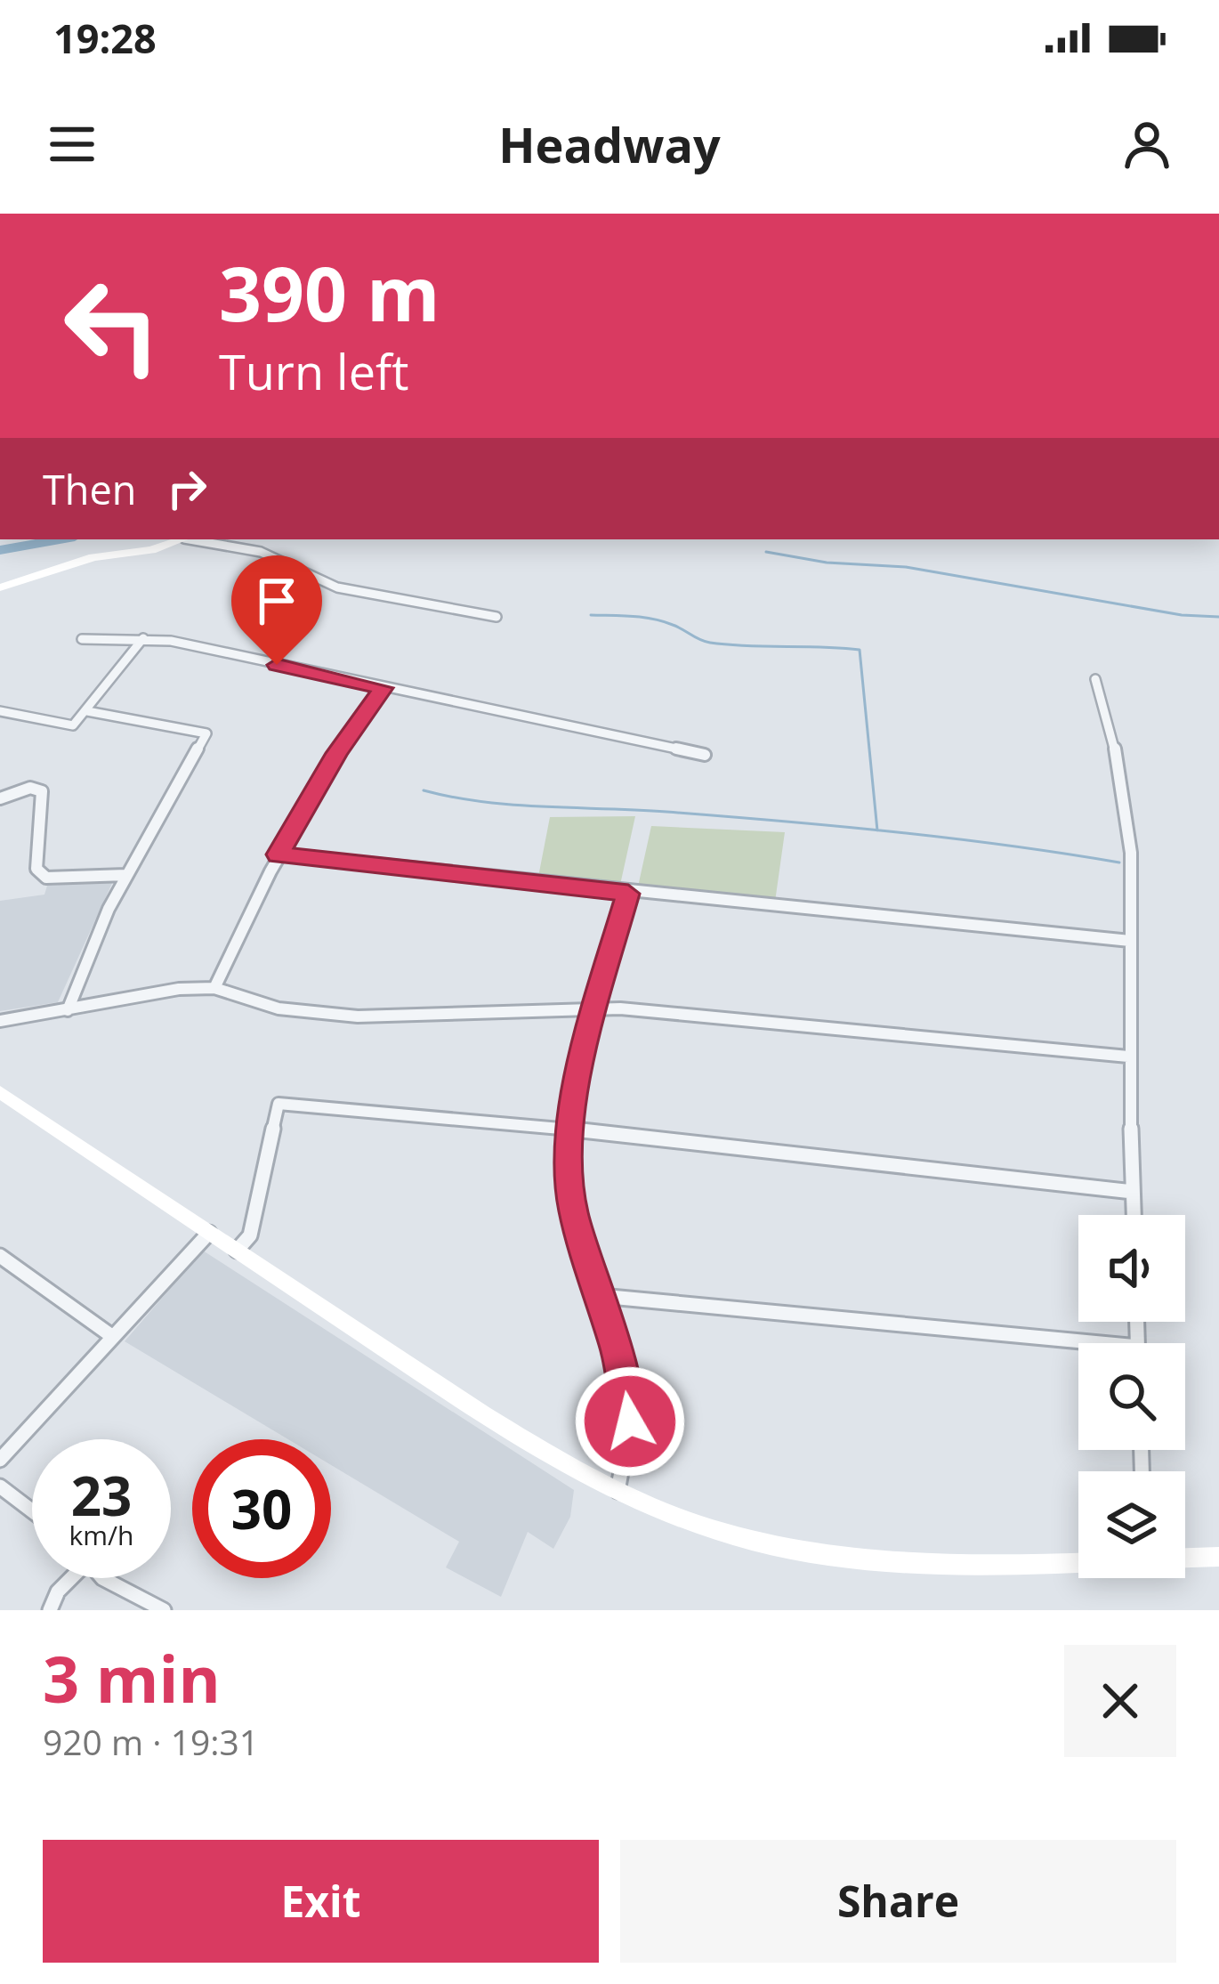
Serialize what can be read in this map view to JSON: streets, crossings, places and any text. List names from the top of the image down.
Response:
{
  "page": {
    "status": "19:28",
    "header": "Headway",
    "turn": ["390 m", "Turn left"],
    "then": "Then",
    "speed": "23 km/h",
    "limit": "30",
    "heading": ["3 min", "920 m · 19:31"],
    "buttons": ["Exit", "Share"]
  }
}
